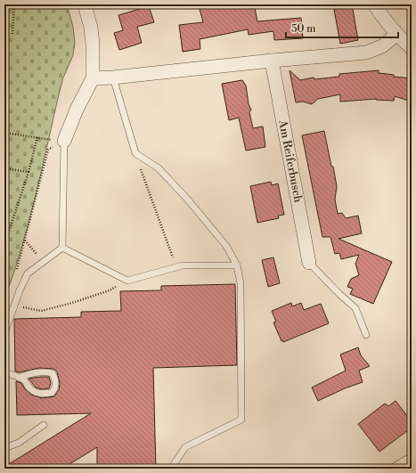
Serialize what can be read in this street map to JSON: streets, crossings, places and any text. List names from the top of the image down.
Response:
{
  "streets": {
    "street": ["Am Reiferbusch"]
  },
  "scale_bar": "50 m"
}
